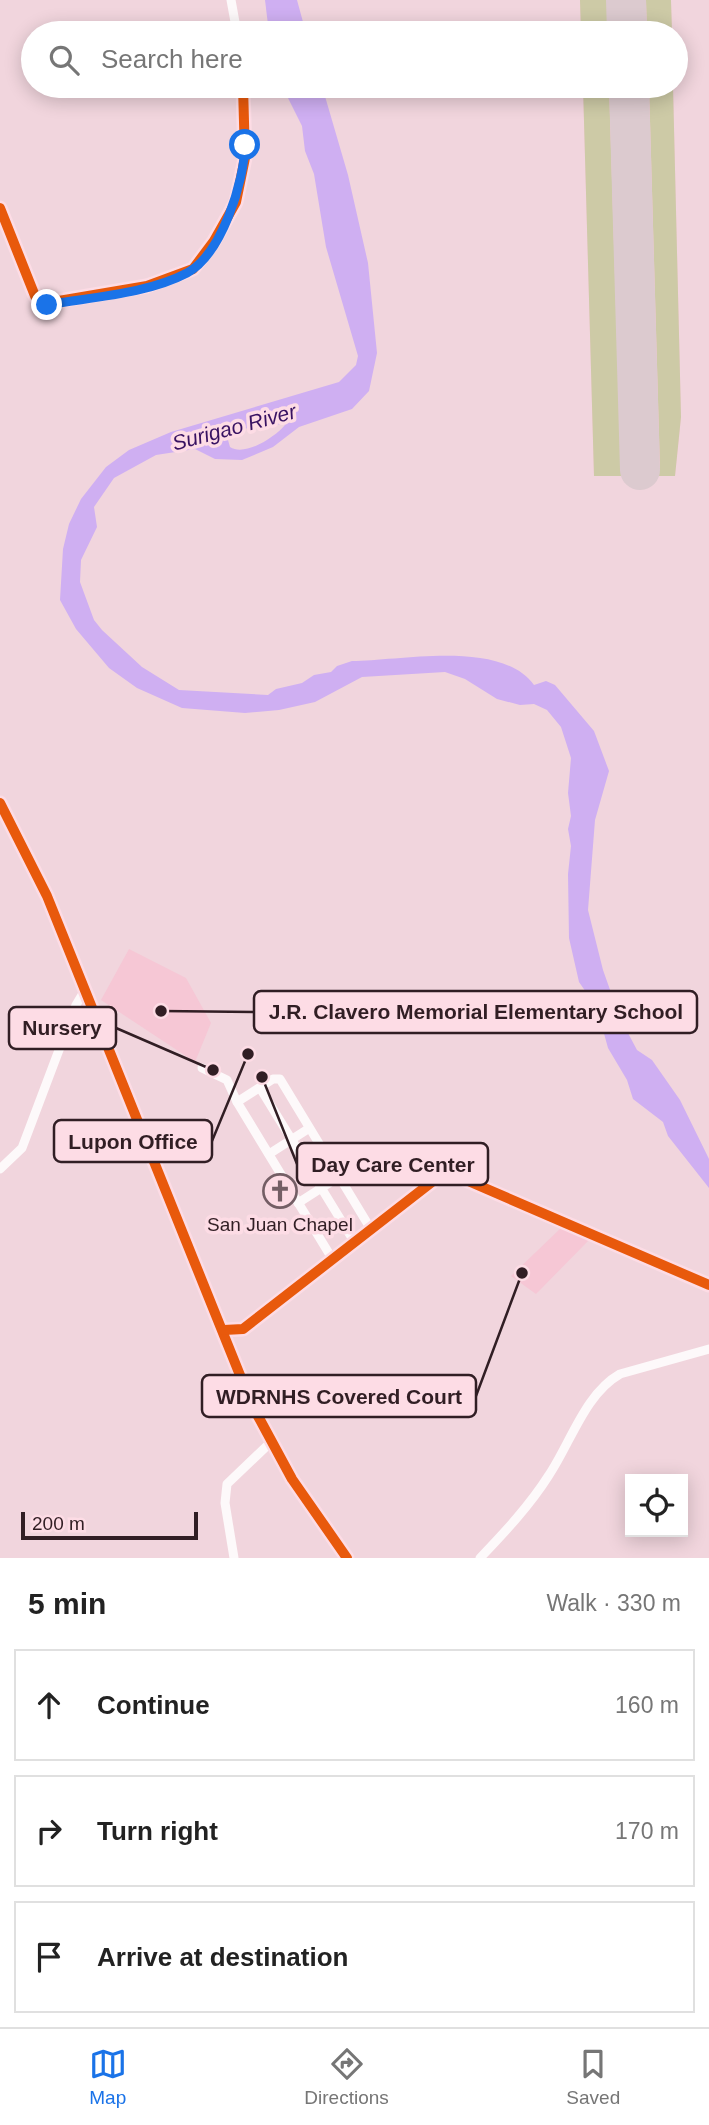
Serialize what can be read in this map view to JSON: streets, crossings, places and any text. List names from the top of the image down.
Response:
{
  "water": ["Surigao River"],
  "places": {
    "other": [
      "J.R. Clavero Memorial Elementary School",
      "Lupon Office",
      "Nursery",
      "Day Care Center",
      "WDRNHS Covered Court"
    ],
    "church": ["San Juan Chapel"]
  },
  "scale_bar": "200 m",
  "page": {
    "search": "Search here",
    "scale": "200 m",
    "heading": ["5 min", "Walk · 330 m"],
    "list": [
      ["Continue", "160 m"],
      ["Turn right", "170 m"],
      "Arrive at destination"
    ],
    "nav": ["Map", "Directions", "Saved"]
  }
}
